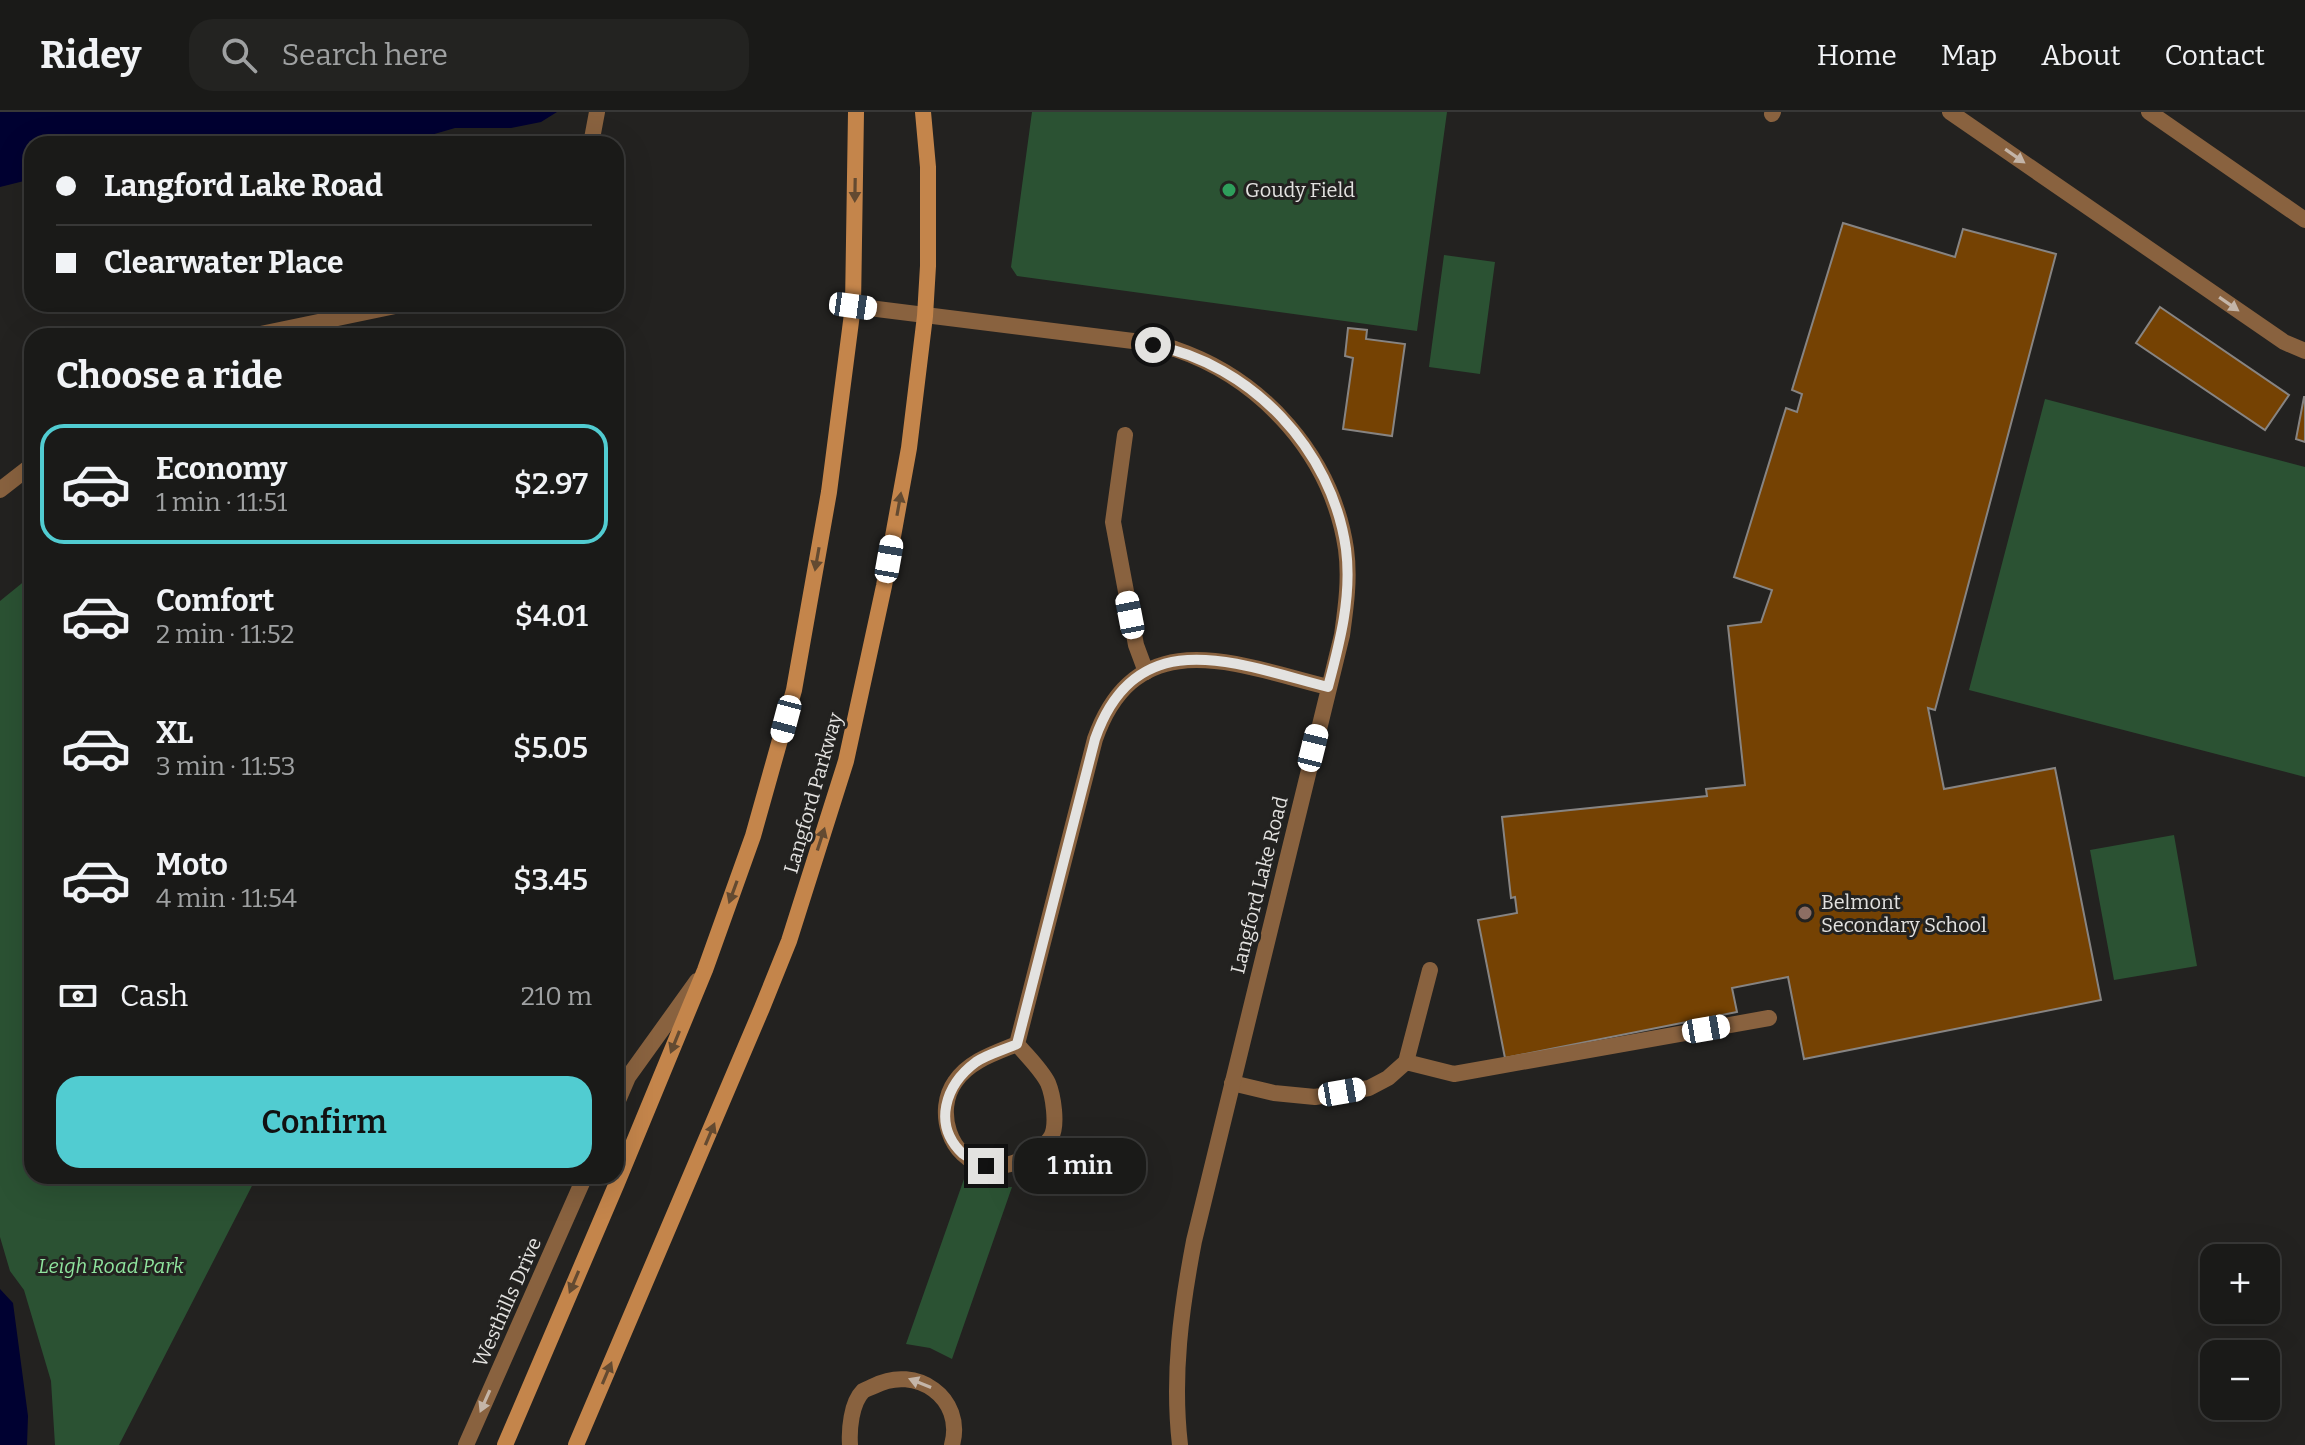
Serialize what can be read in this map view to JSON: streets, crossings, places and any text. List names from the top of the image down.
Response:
{
  "streets": {
    "main road": ["Langford Parkway"],
    "street": ["Langford Lake Road", "Westhills Drive"]
  },
  "crossings": [
    ["Langford Parkway", "Langford Lake Road"]
  ],
  "one_way": ["Westhills Drive"],
  "parks": ["Leigh Road Park"],
  "places": ["Goudy Field", "Belmont Secondary School"],
  "page": {
    "header": "Ridey",
    "search": "Search here",
    "nav": [
      "Home",
      "Map",
      "About",
      "Contact"
    ],
    "banner": ["Langford Lake Road", "Clearwater Place"],
    "heading": "Choose a ride",
    "list": [
      {
        "name": "Economy",
        "note": "1 min · 11:51",
        "value": "$2.97"
      },
      {
        "name": "Comfort",
        "note": "2 min · 11:52",
        "value": "$4.01"
      },
      {
        "name": "XL",
        "note": "3 min · 11:53",
        "value": "$5.05"
      },
      {
        "name": "Moto",
        "note": "4 min · 11:54",
        "value": "$3.45"
      }
    ],
    "pay": ["Cash", "210 m"],
    "buttons": "Confirm",
    "bubble": "1 min",
    "map_buttons": ["+", "−"]
  }
}
